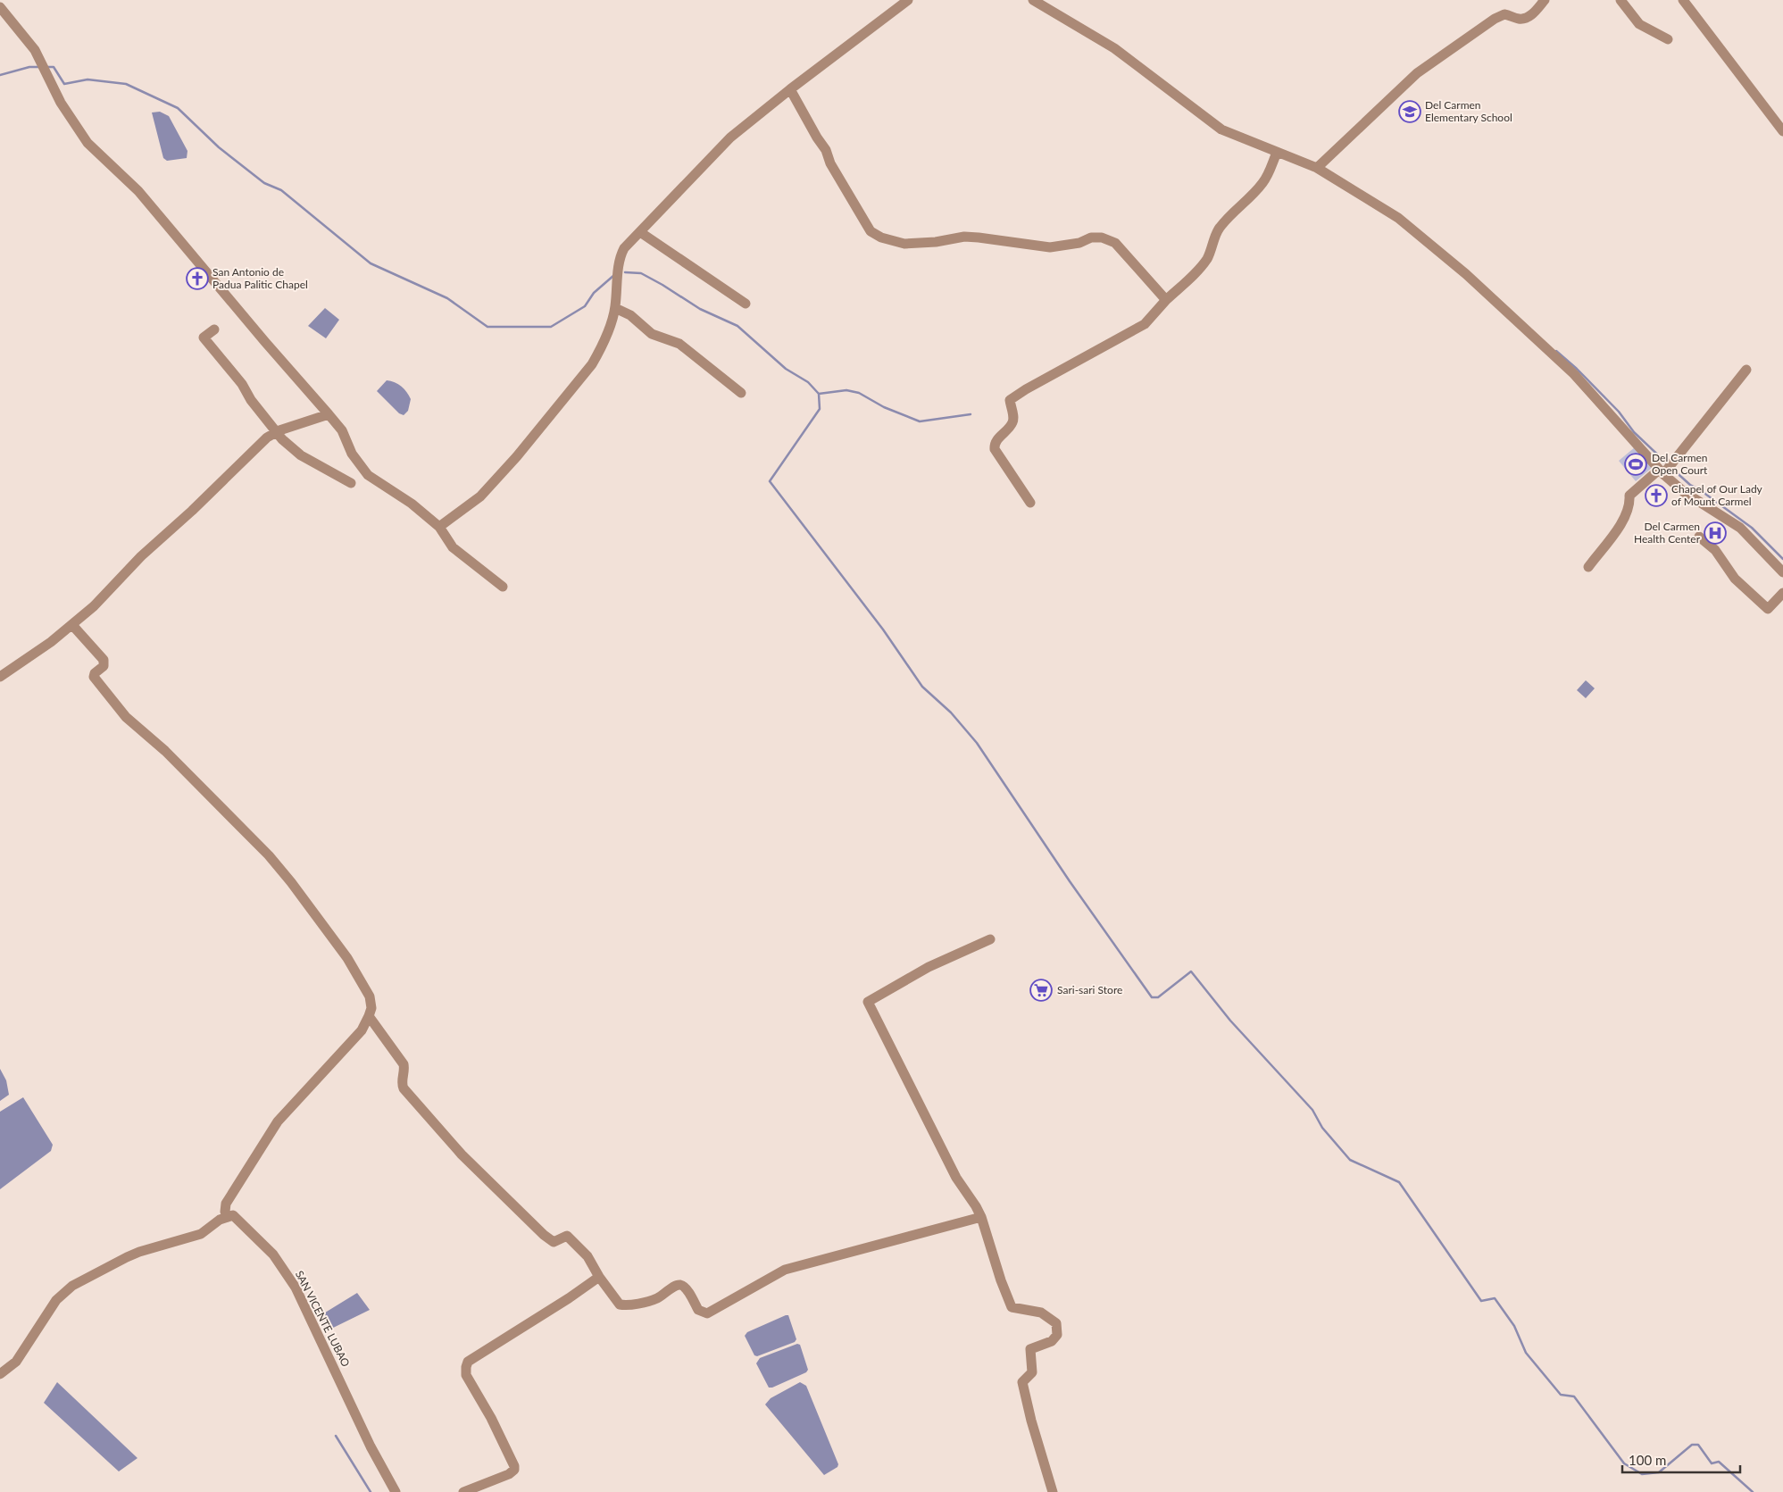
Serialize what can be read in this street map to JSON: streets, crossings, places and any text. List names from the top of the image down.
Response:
{
  "streets": {
    "street": ["SAN VICENTE LUBAO"]
  },
  "places": {
    "school or university": ["Del Carmen Elementary School"],
    "church": ["San Antonio de Padua Palitic Chapel", "Chapel of Our Lady of Mount Carmel"],
    "sports": ["Del Carmen Open Court"],
    "hospital": ["Del Carmen Health Center"],
    "supermarket": ["Sari-sari Store"]
  },
  "scale_bar": "100 m"
}
